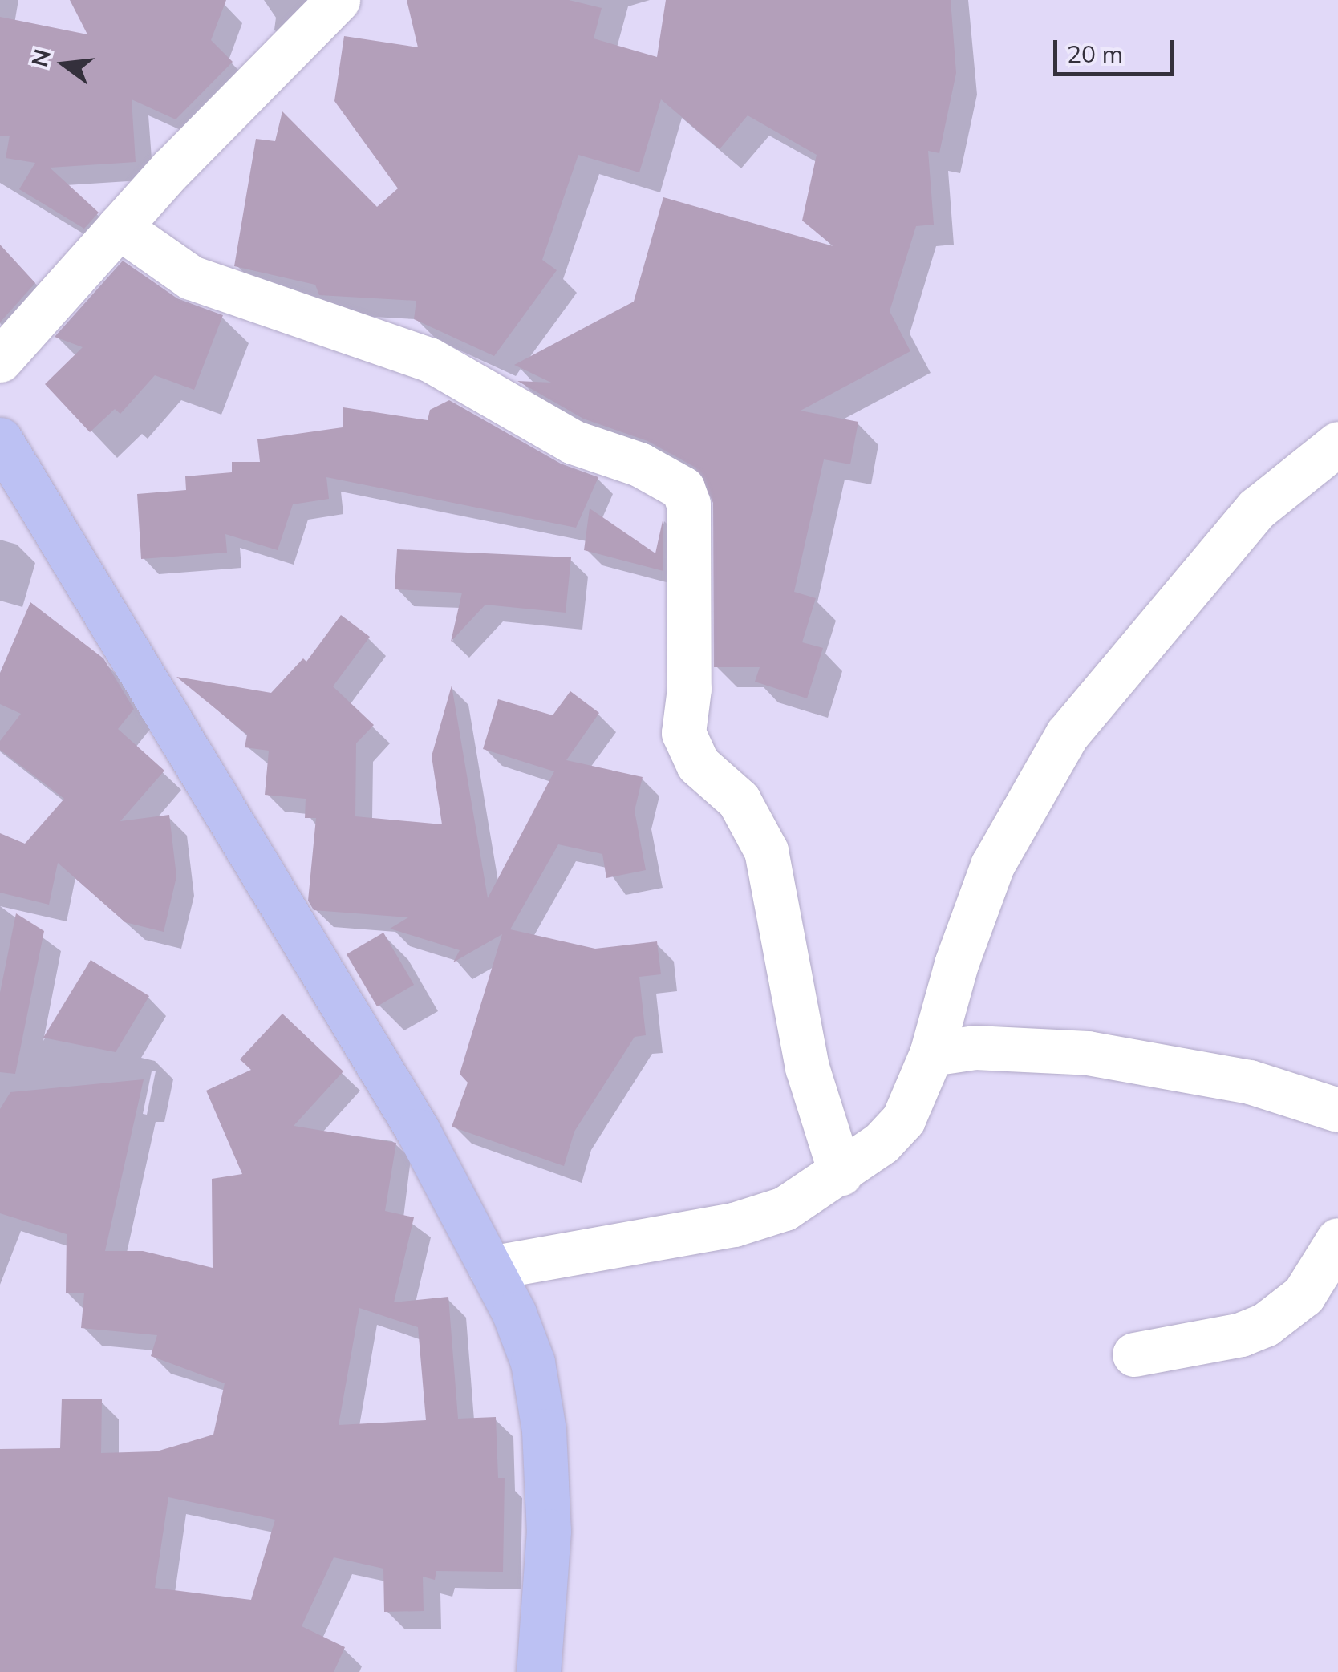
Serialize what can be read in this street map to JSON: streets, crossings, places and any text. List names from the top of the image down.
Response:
{
  "scale_bar": "20 m",
  "north": "left"
}
